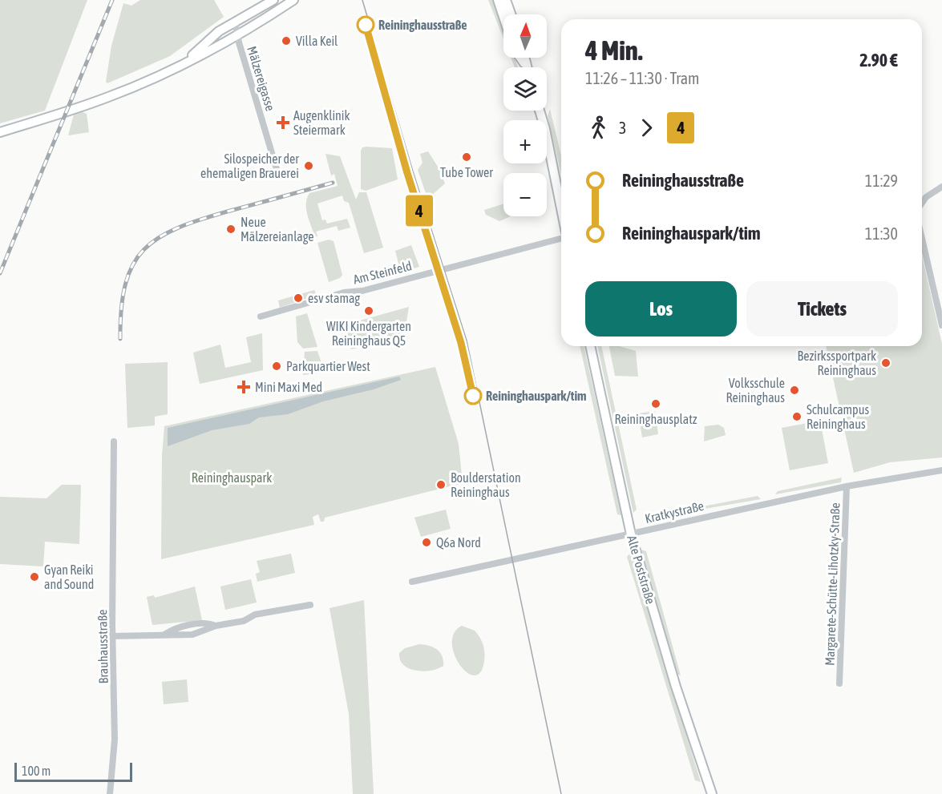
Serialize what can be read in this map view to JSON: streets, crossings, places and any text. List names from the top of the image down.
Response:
{
  "streets": {
    "main road": ["Alte Poststraße"],
    "street": [
      "Mälzereigasse",
      "Am Steinfeld",
      "Kratkystraße",
      "Margarete-Schütte-Lihotzky-Straße",
      "Brauhausstraße"
    ]
  },
  "crossings": [
    ["Kratkystraße", "Alte Poststraße"],
    ["Kratkystraße", "Margarete-Schütte-Lihotzky-Straße"]
  ],
  "parks": ["Reininghauspark"],
  "places": {
    "other": [
      "Reininghausstraße",
      "Villa Keil",
      "Tube Tower",
      "Silospeicher der ehemaligen Brauerei",
      "Neue Mälzereianlage",
      "esv stamag",
      "WIKI Kindergarten Reininghaus Q5",
      "Bezirkssportpark Reininghaus",
      "Parkquartier West",
      "Volksschule Reininghaus",
      "Reininghauspark/tim",
      "Reininghausplatz",
      "Schulcampus Reininghaus",
      "Boulderstation Reininghaus",
      "Q6a Nord",
      "Gyan Reiki and Sound"
    ],
    "health": ["Augenklinik Steiermark", "Mini Maxi Med"]
  },
  "lines": ["tram line 4"],
  "scale_bar": "100 m",
  "north": "top",
  "page": {
    "on_map": "4",
    "map_buttons": ["+", "−"],
    "heading": ["4 Min.", "11:26 – 11:30 · Tram", "2.90 €"],
    "legs": ["3", "4"],
    "list": [
      {
        "name": "Reininghausstraße",
        "value": "11:29"
      },
      {
        "name": "Reininghauspark/tim",
        "value": "11:30"
      }
    ],
    "buttons": ["Los", "Tickets"],
    "scale": "100 m"
  }
}
